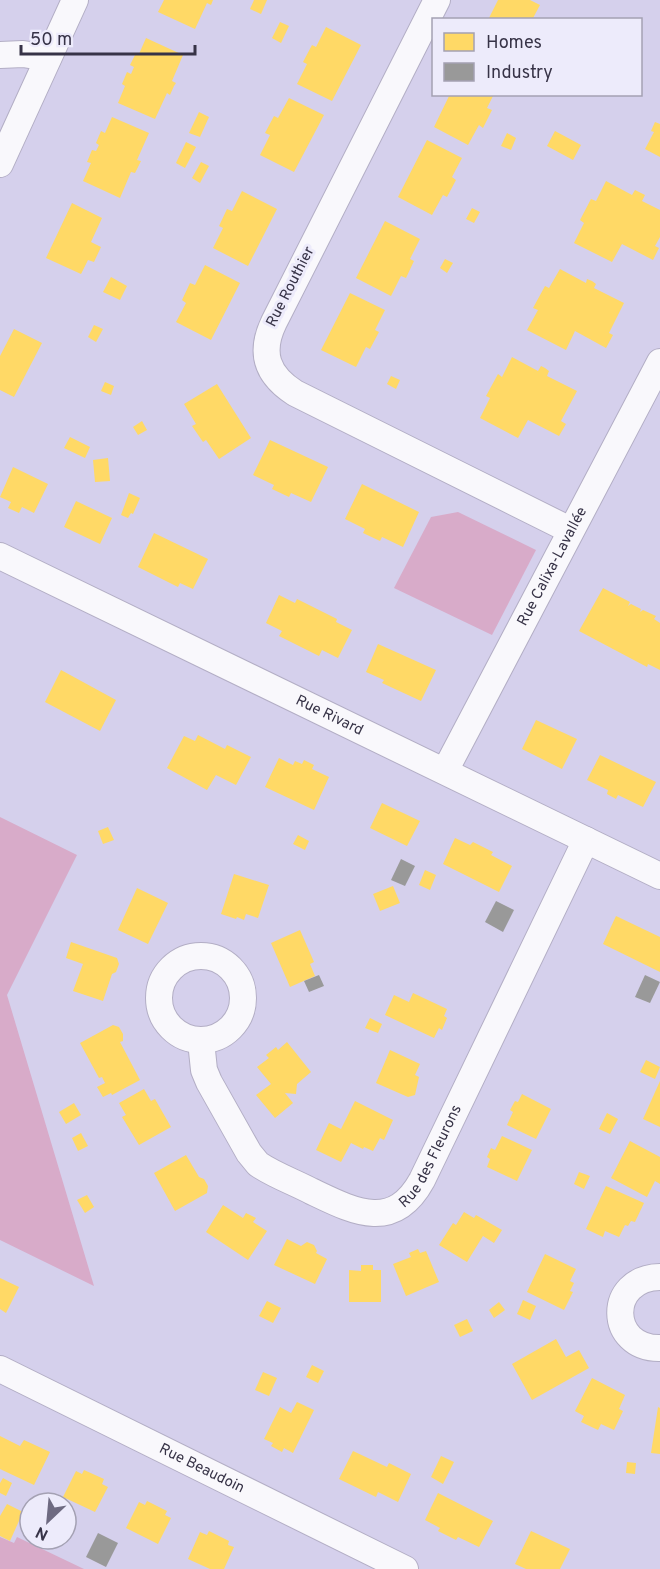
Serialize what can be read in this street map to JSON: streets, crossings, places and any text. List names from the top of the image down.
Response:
{
  "streets": {
    "street": [
      "Rue Routhier",
      "Rue Calixa-Lavallée",
      "Rue Rivard",
      "Rue des Fleurons",
      "Rue Beaudoin"
    ]
  },
  "crossings": [
    ["Rue Routhier", "Rue Calixa-Lavallée"],
    ["Rue Calixa-Lavallée", "Rue Rivard"],
    ["Rue Rivard", "Rue des Fleurons"]
  ],
  "legend": ["Homes", "Industry"],
  "scale_bar": "50 m",
  "north": "bottom left"
}
